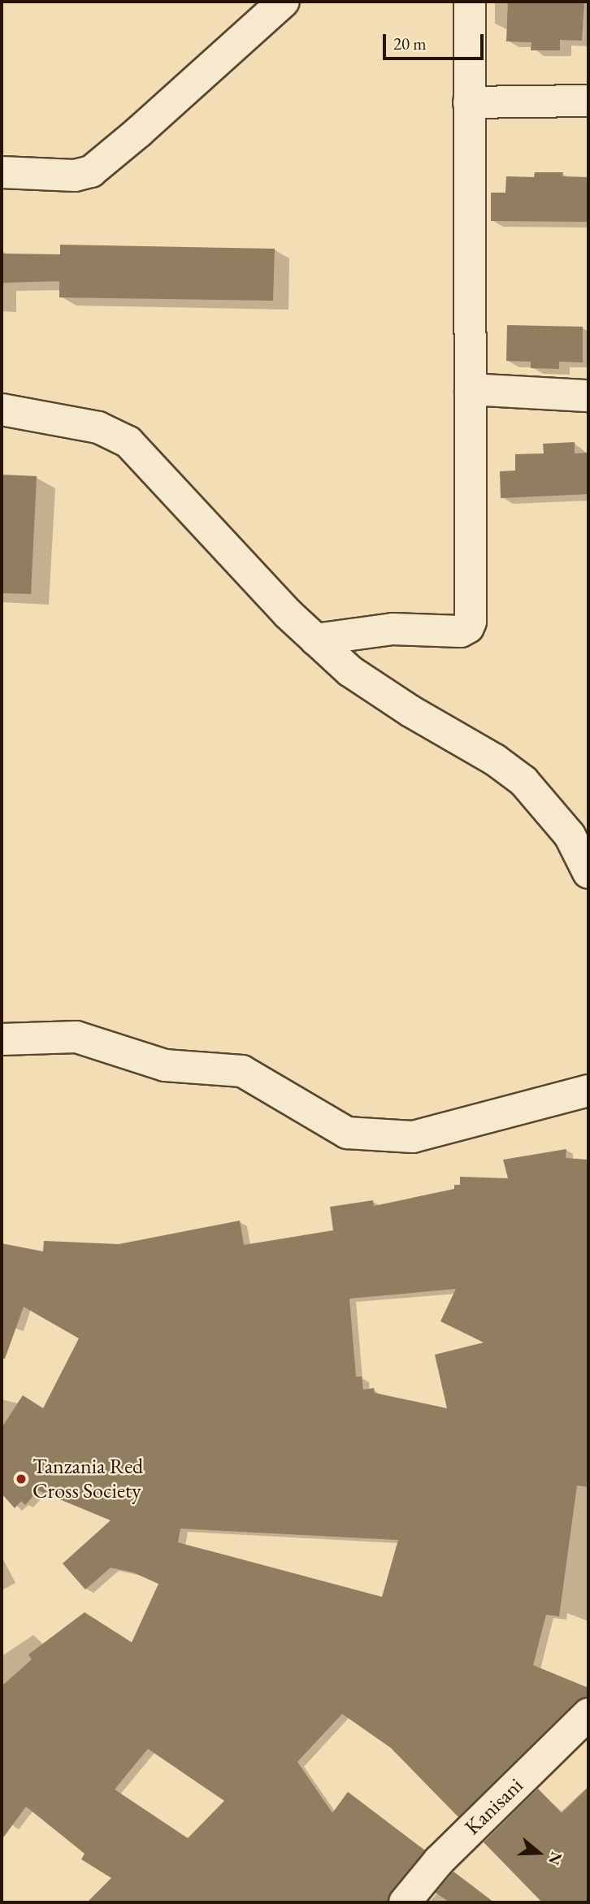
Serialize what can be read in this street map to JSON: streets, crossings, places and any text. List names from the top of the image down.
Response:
{
  "streets": {
    "street": ["Kanisani"]
  },
  "places": ["Tanzania Red Cross Society"],
  "scale_bar": "20 m",
  "north": "right"
}
